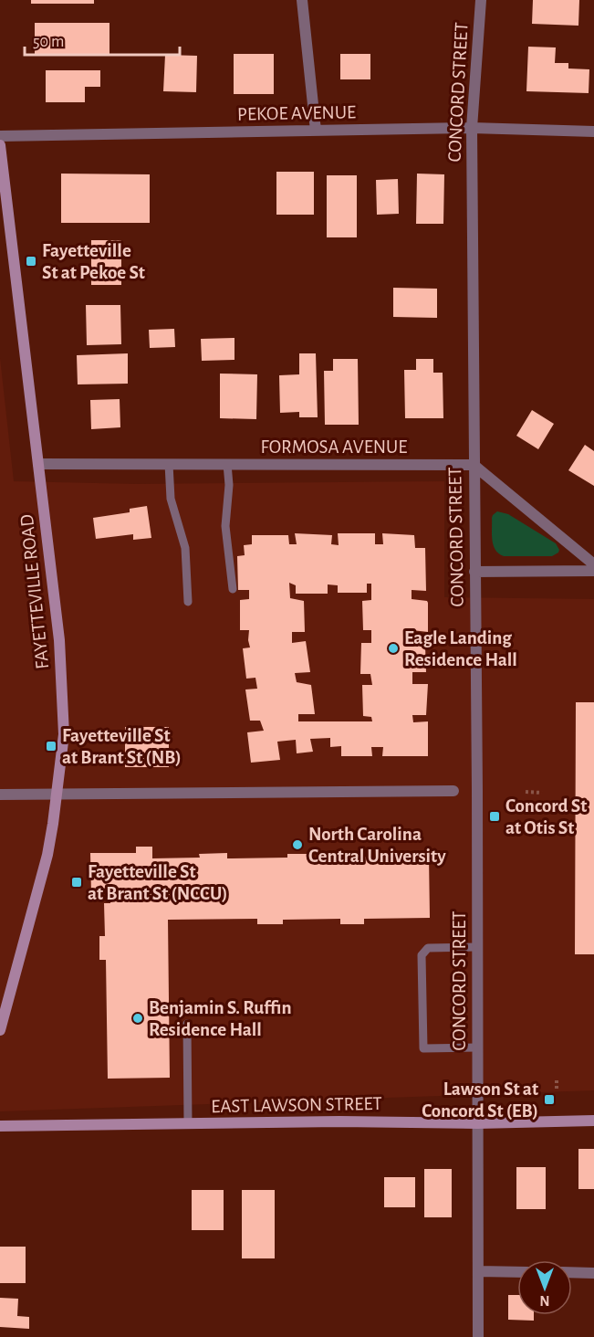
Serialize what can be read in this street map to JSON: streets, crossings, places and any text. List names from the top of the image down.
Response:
{
  "streets": {
    "main road": ["FAYETTEVILLE ROAD", "EAST LAWSON STREET"],
    "street": ["CONCORD STREET", "PEKOE AVENUE", "FORMOSA AVENUE"]
  },
  "crossings": [
    ["CONCORD STREET", "PEKOE AVENUE"],
    ["CONCORD STREET", "FORMOSA AVENUE"],
    ["CONCORD STREET", "EAST LAWSON STREET"],
    ["FORMOSA AVENUE", "FAYETTEVILLE ROAD"]
  ],
  "places": {
    "transit": [
      "Fayetteville St at Pekoe St",
      "Fayetteville St at Brant St (NB)",
      "Concord St at Otis St",
      "Fayetteville St at Brant St (NCCU)",
      "Lawson St at Concord St (EB)"
    ],
    "other": ["Eagle Landing Residence Hall", "North Carolina Central University", "Benjamin S. Ruffin Residence Hall"]
  },
  "scale_bar": "50 m",
  "north": "bottom"
}
